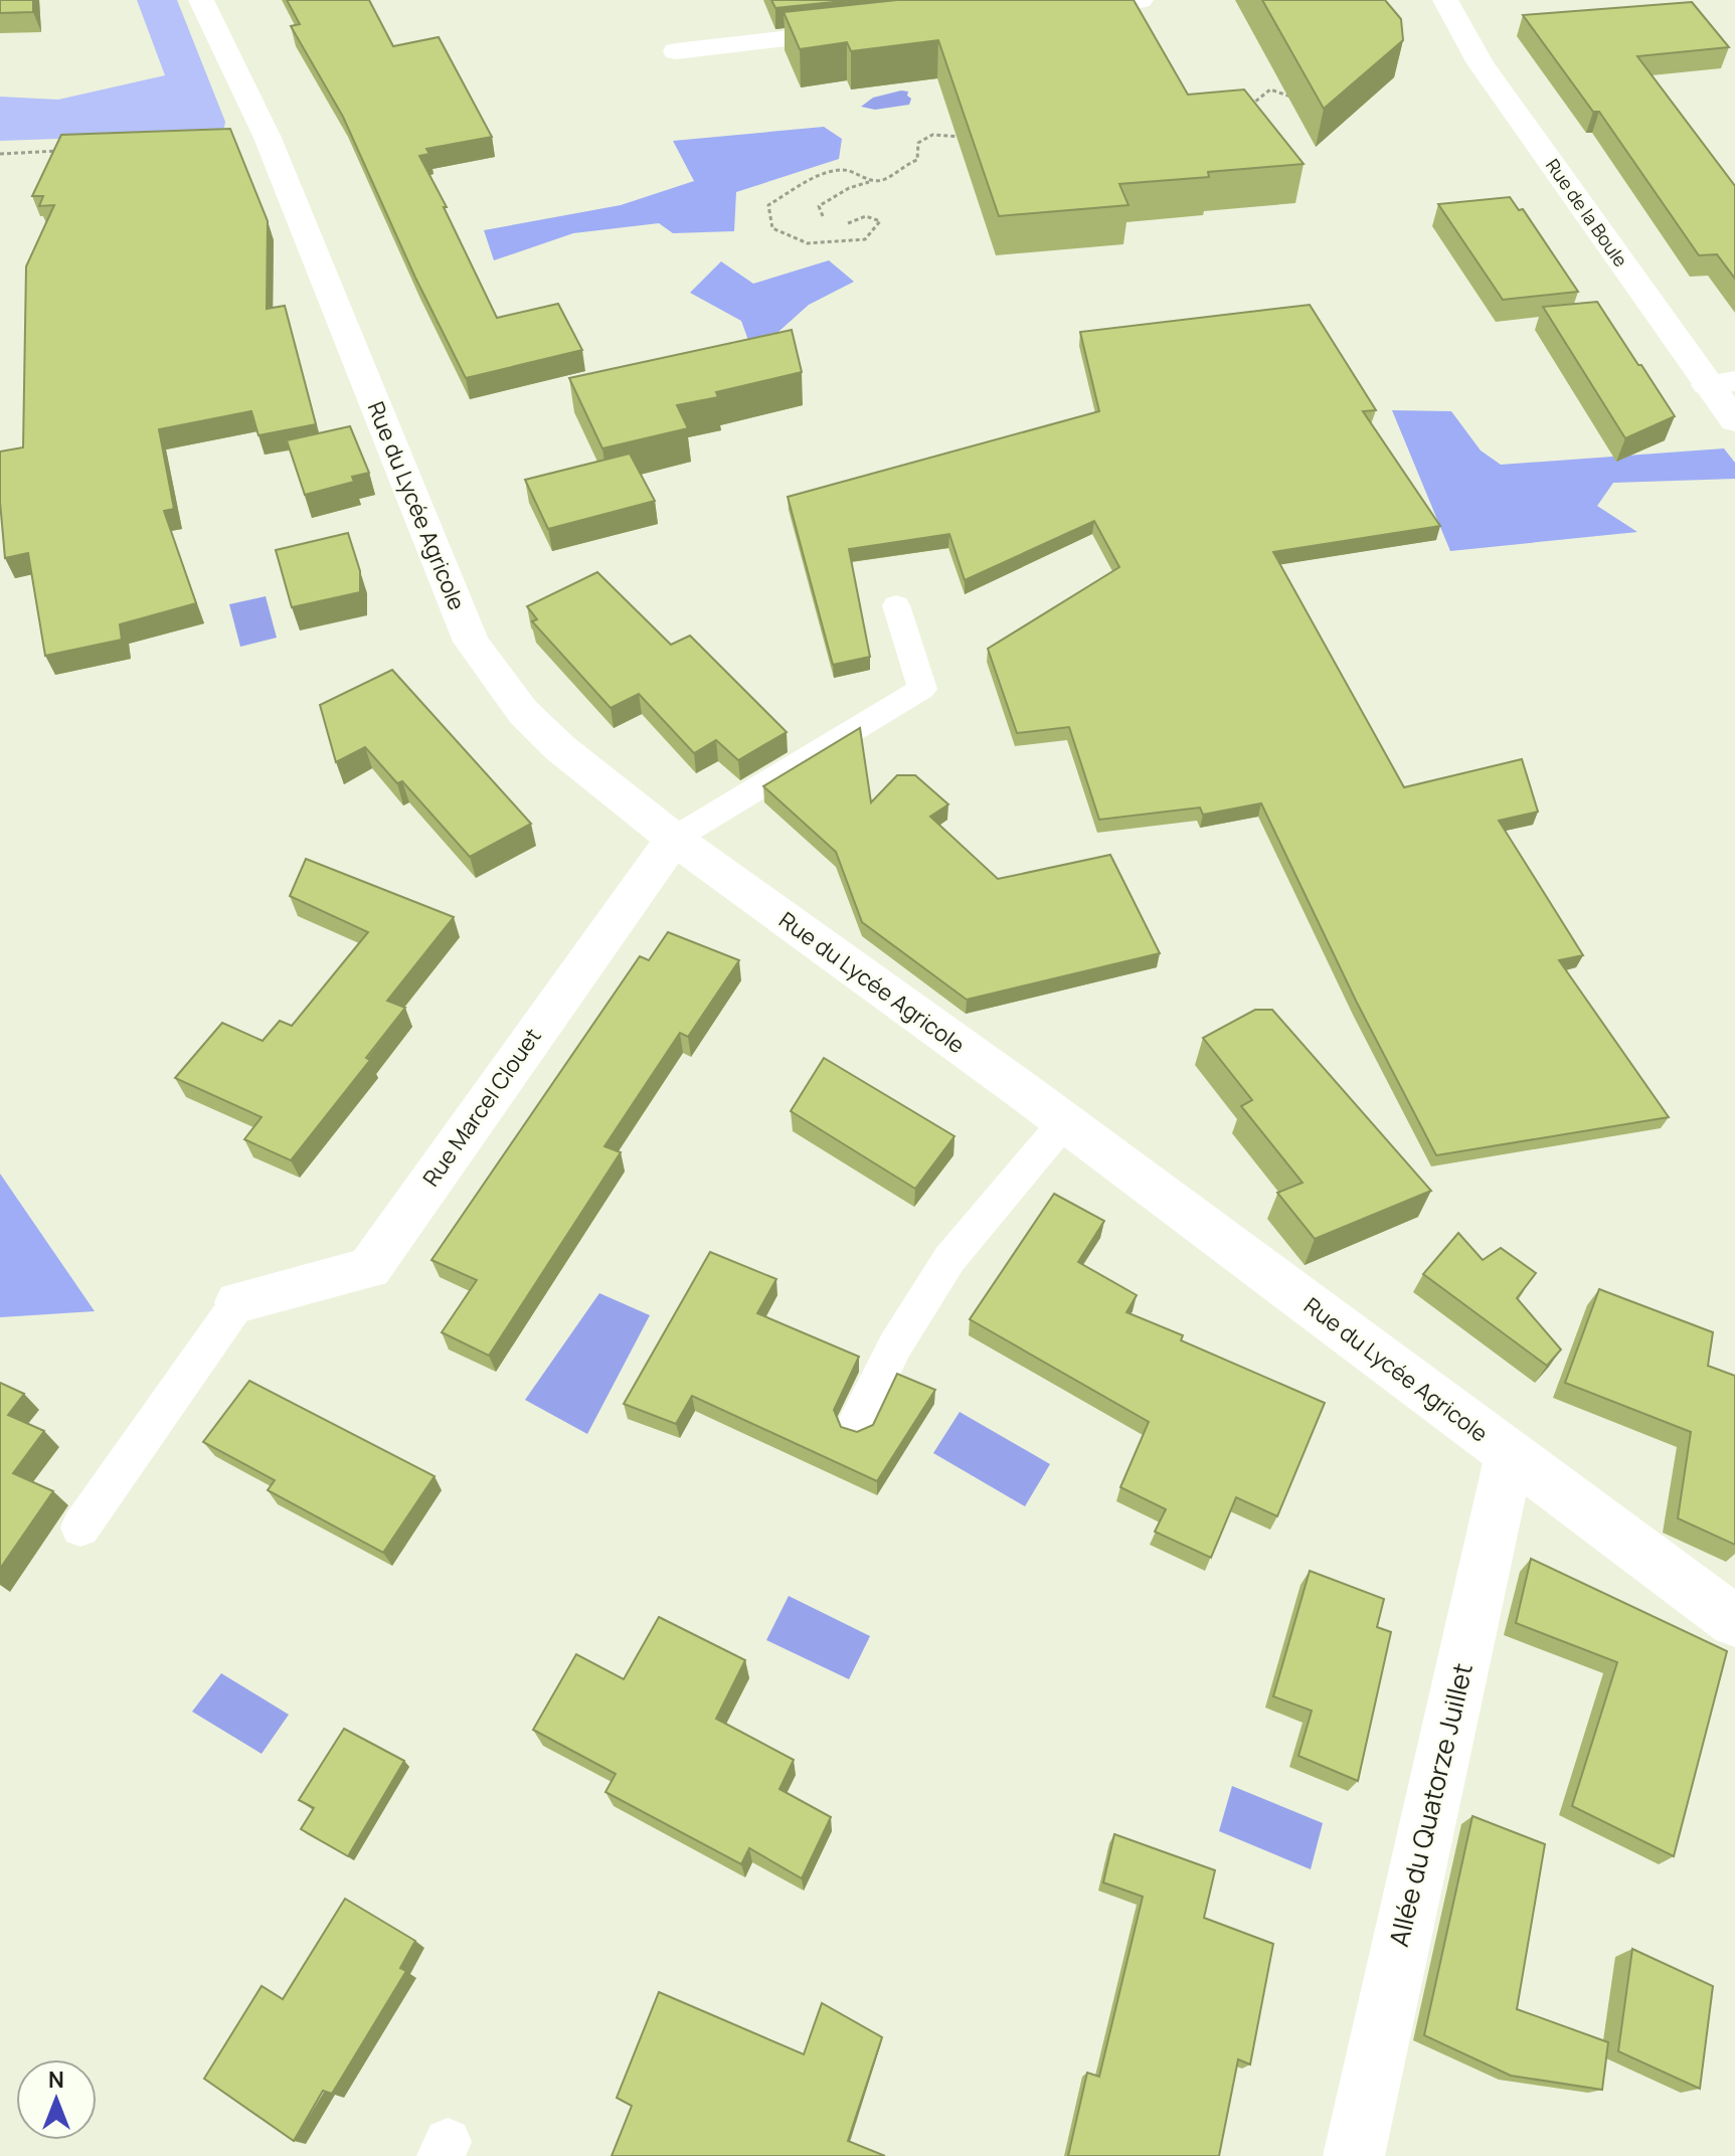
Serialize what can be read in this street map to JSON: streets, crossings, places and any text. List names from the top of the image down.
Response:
{
  "streets": {
    "street": [
      "Rue de la Boule",
      "Rue du Lycée Agricole",
      "Rue Marcel Clouet",
      "Allée du Quatorze Juillet"
    ]
  },
  "crossings": [
    ["Rue du Lycée Agricole", "Rue Marcel Clouet"],
    ["Rue du Lycée Agricole", "Allée du Quatorze Juillet"]
  ],
  "north": "top"
}
